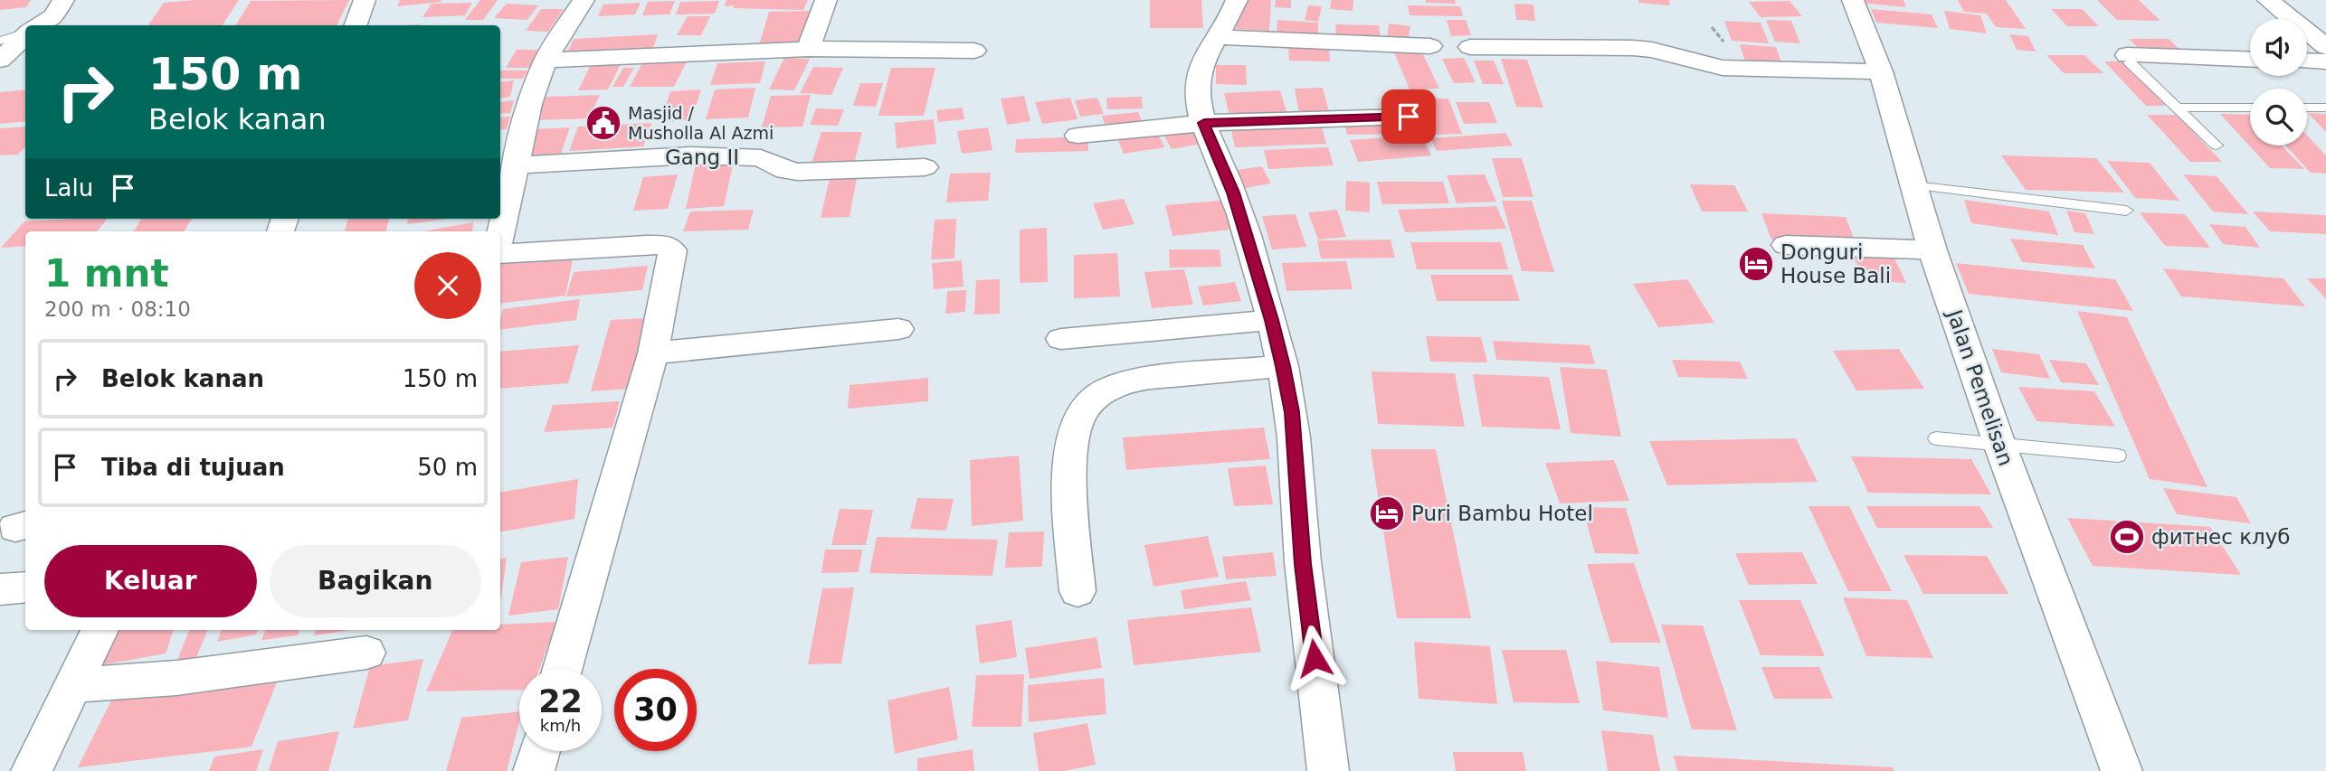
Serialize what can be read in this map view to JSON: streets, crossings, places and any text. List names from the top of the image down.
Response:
{
  "streets": {
    "street": ["Gang II", "Jalan Pemelisan"]
  },
  "places": {
    "public building": ["Masjid / Musholla Al Azmi"],
    "hotel": ["Donguri House Bali", "Puri Bambu Hotel"],
    "sports": ["фитнес клуб"]
  },
  "page": {
    "turn": ["150 m", "Belok kanan"],
    "then": "Lalu",
    "heading": ["1 mnt", "200 m · 08:10"],
    "list": [
      {
        "name": "Belok kanan",
        "value": "150 m"
      },
      {
        "name": "Tiba di tujuan",
        "value": "50 m"
      }
    ],
    "buttons": ["Keluar", "Bagikan"],
    "speed": "22 km/h",
    "limit": "30"
  }
}
